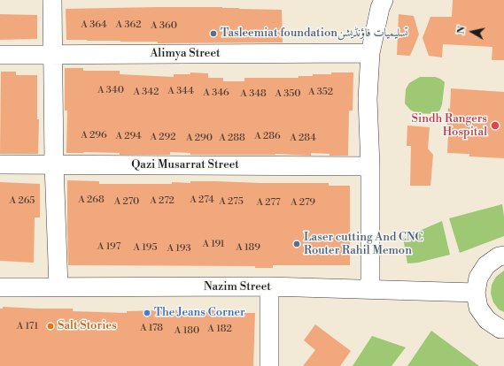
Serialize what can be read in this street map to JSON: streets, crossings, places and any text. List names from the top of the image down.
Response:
{
  "streets": {
    "street": ["Alimya Street", "Qazi Musarrat Street", "Nazim Street"]
  },
  "places": [
    "Tasleemiat foundationتسلیمیات فاؤنڈیشن",
    "Sindh Rangers Hospital",
    "Laser cutting And CNC Router Rahil Memon",
    "The Jeans Corner",
    "Salt Stories"
  ],
  "house_numbers": [
    "A 364",
    "A 362",
    "A 360",
    "A 340",
    "A 344",
    "A 342",
    "A 352",
    "A 346",
    "A 348",
    "A 350",
    "A 296",
    "A 294",
    "A 286",
    "A 292",
    "A 290",
    "A 288",
    "A 284",
    "A 268",
    "A 274",
    "A 265",
    "A 272",
    "A 270",
    "A 275",
    "A 277",
    "A 279",
    "A 191",
    "A 197",
    "A 195",
    "A 189",
    "A 193",
    "A 171",
    "A 178",
    "A 182",
    "A 180"
  ],
  "north": "left"
}
